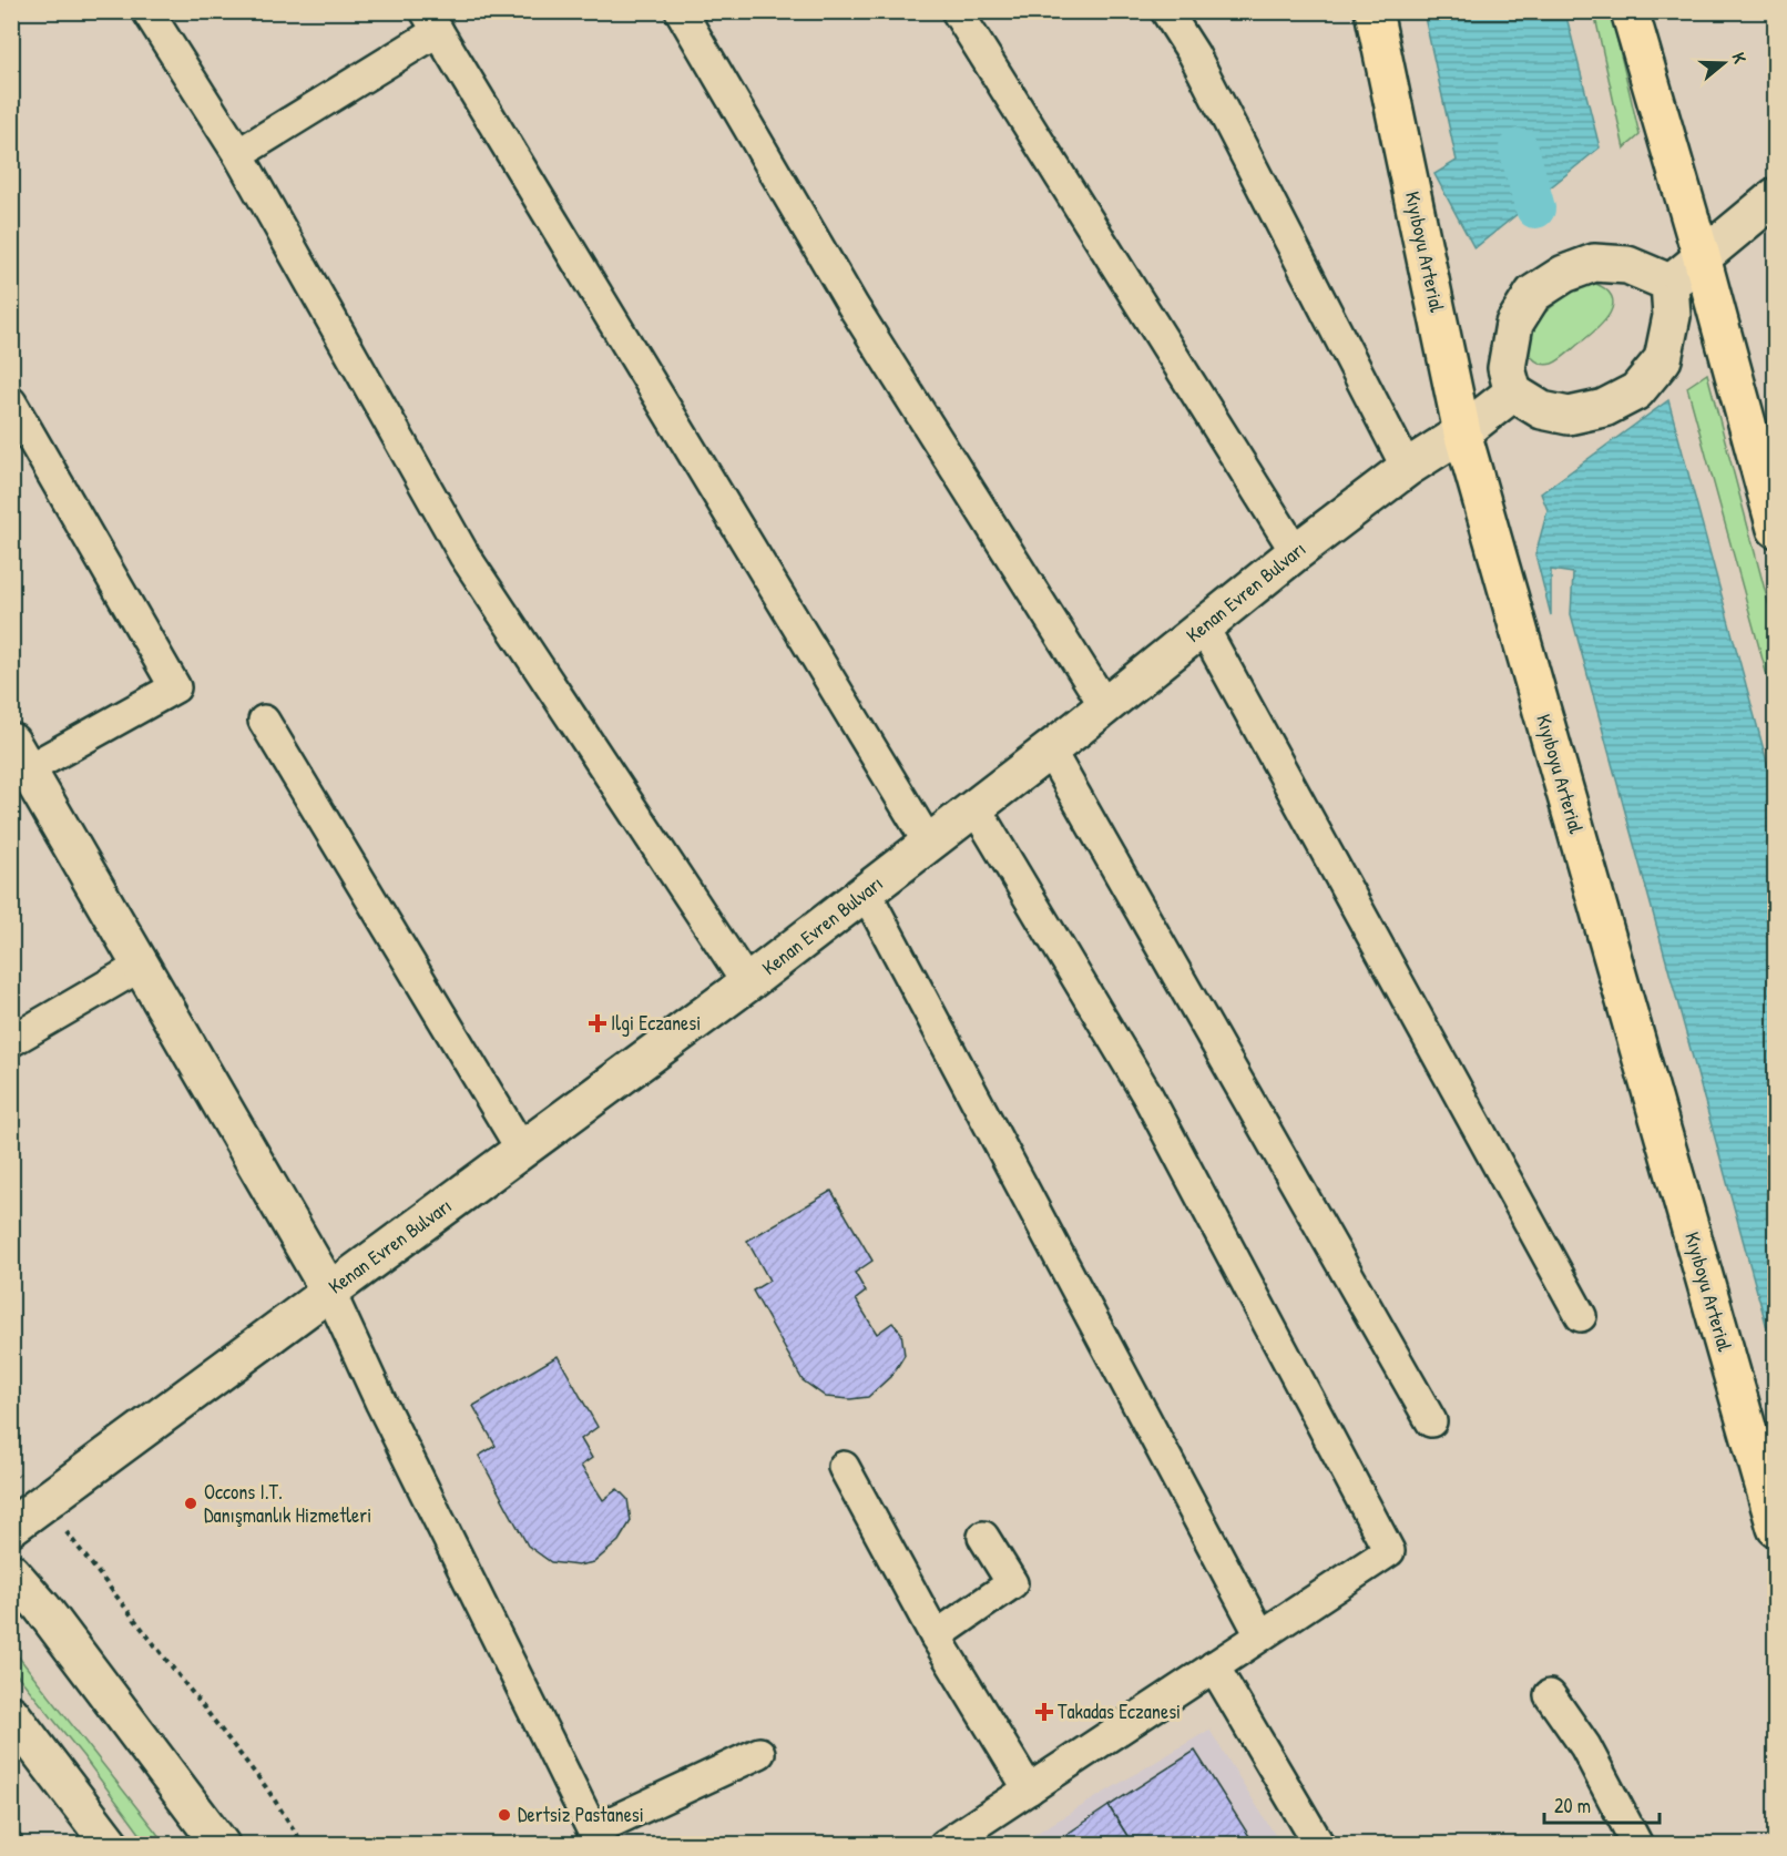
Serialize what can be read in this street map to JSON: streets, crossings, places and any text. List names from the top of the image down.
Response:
{
  "streets": {
    "main road": ["Kıyıboyu Arterial", "Kenan Evren Bulvarı"]
  },
  "crossings": [
    ["Kıyıboyu Arterial", "Kenan Evren Bulvarı"]
  ],
  "places": {
    "health": ["Ilgi Eczanesi", "Takadas Eczanesi"],
    "other": ["Occons I.T. Danışmanlık Hizmetleri", "Dertsiz Pastanesi"]
  },
  "scale_bar": "20 m",
  "north": "right"
}
